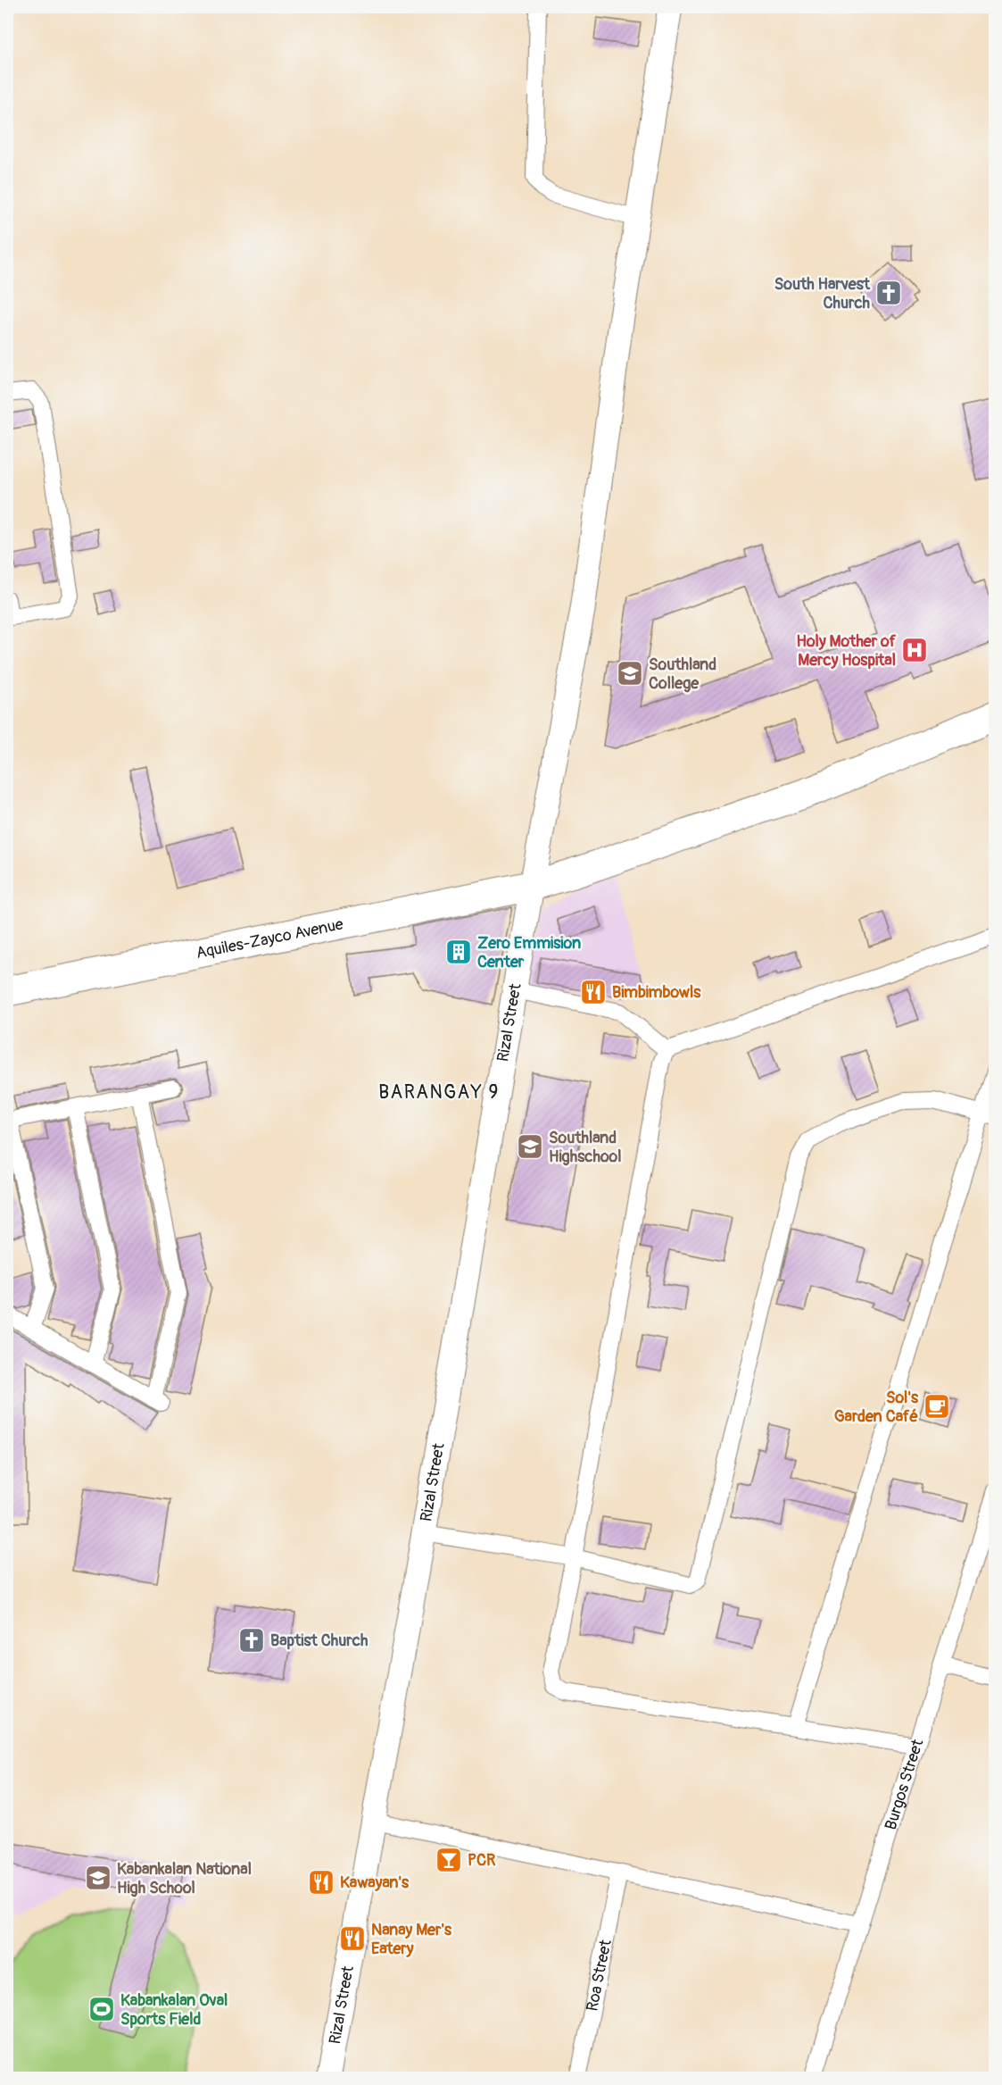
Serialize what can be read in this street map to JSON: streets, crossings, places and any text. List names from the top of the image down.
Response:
{
  "streets": {
    "highway": ["Aquiles-Zayco Avenue"],
    "main road": ["Rizal Street"],
    "street": ["Burgos Street", "Roa Street"]
  },
  "crossings": [
    ["Aquiles-Zayco Avenue", "Rizal Street"]
  ],
  "districts": ["BARANGAY 9"],
  "places": {
    "church": ["South Harvest Church", "Baptist Church"],
    "hospital": ["Holy Mother of Mercy Hospital"],
    "school or university": ["Southland College", "Southland Highschool", "Kabankalan National High School"],
    "building": ["Zero Emmision Center"],
    "restaurant": ["Bimbimbowls", "Kawayan's", "Nanay Mer's Eatery"],
    "cafe": ["Sol's Garden Café"],
    "bar": ["PCR"],
    "sports": ["Kabankalan Oval Sports Field"]
  }
}
